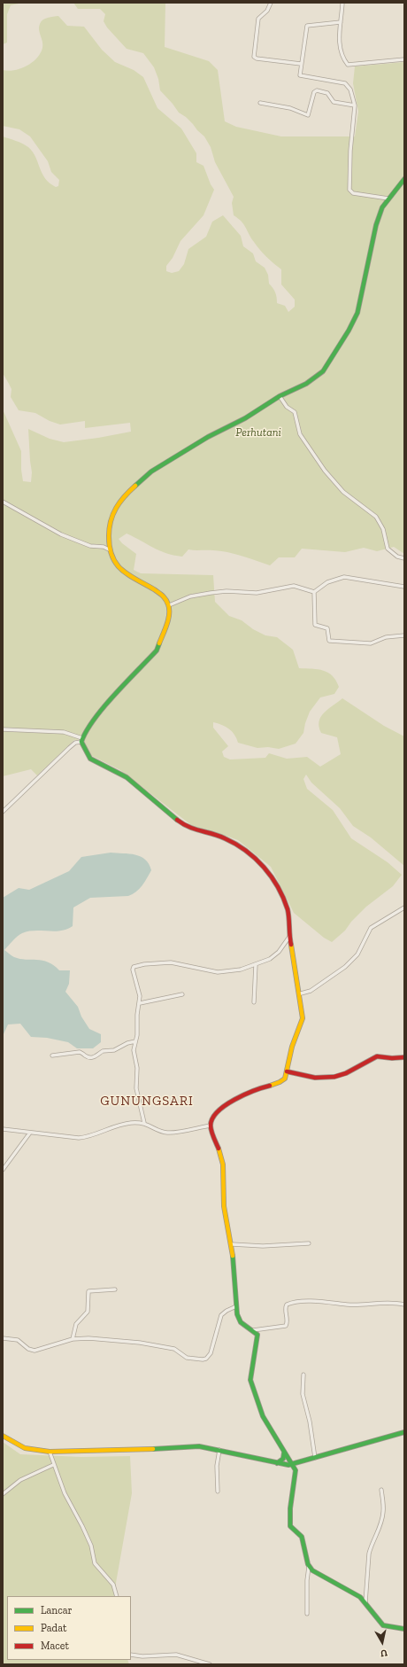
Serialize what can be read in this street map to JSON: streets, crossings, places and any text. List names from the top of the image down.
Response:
{
  "districts": ["GUNUNGSARI"],
  "parks": ["Perhutani"],
  "legend": ["Lancar", "Padat", "Macet"],
  "north": "bottom"
}
